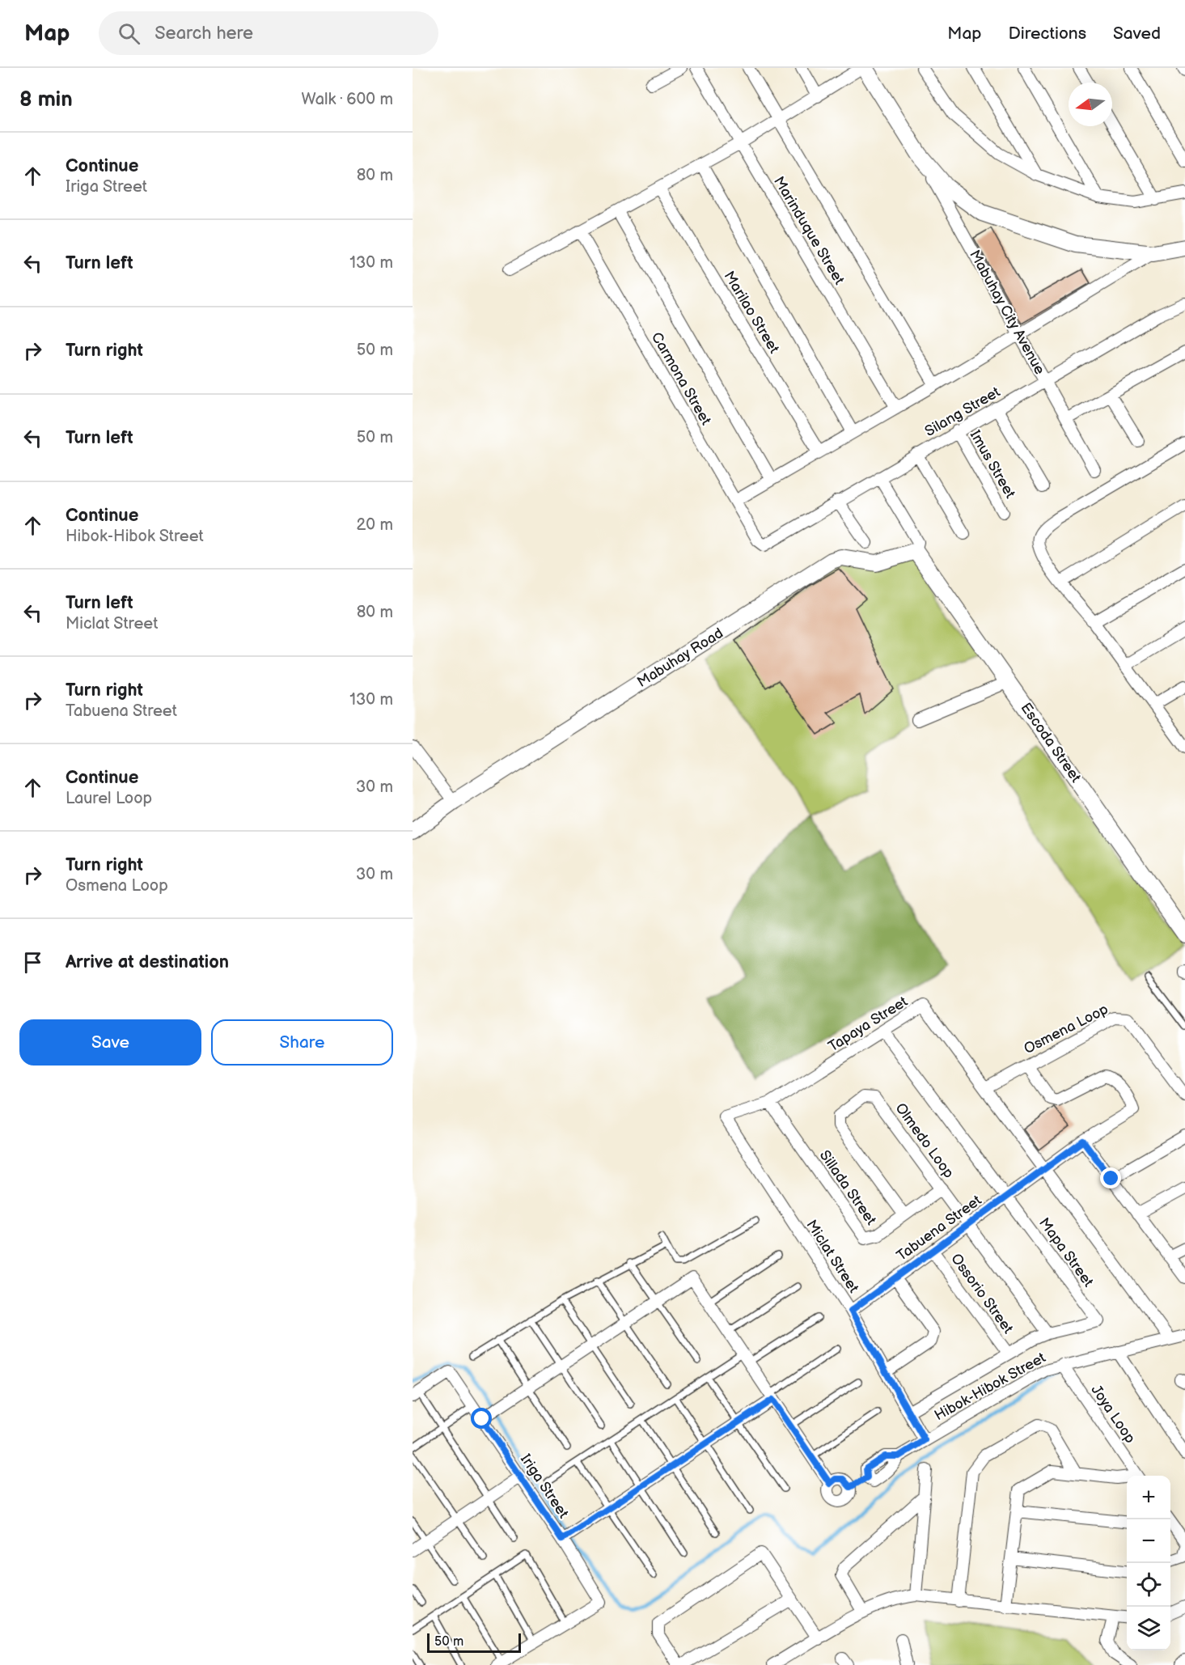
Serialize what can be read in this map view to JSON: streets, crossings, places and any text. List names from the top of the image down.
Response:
{
  "streets": {
    "street": [
      "Marinduque Street",
      "Marilao Street",
      "Mabuhay City Avenue",
      "Carmona Street",
      "Silang Street",
      "Imus Street",
      "Mabuhay Road",
      "Escoda Street",
      "Tapaya Street",
      "Osmena Loop",
      "Olmedo Loop",
      "Sillada Street",
      "Tabuena Street",
      "Mapa Street",
      "Miclat Street",
      "Ossorio Street",
      "Hibok-Hibok Street",
      "Joya Loop",
      "Iriga Street"
    ]
  },
  "crossings": [
    ["Mabuhay City Avenue", "Silang Street"],
    ["Carmona Street", "Silang Street"],
    ["Silang Street", "Imus Street"],
    ["Mabuhay Road", "Escoda Street"],
    ["Tapaya Street", "Osmena Loop"],
    ["Tapaya Street", "Sillada Street"],
    ["Tapaya Street", "Tabuena Street"],
    ["Tapaya Street", "Mapa Street"],
    ["Tapaya Street", "Miclat Street"],
    ["Tapaya Street", "Hibok-Hibok Street"],
    ["Osmena Loop", "Tabuena Street"],
    ["Olmedo Loop", "Sillada Street"],
    ["Olmedo Loop", "Tabuena Street"],
    ["Olmedo Loop", "Mapa Street"],
    ["Tabuena Street", "Mapa Street"],
    ["Tabuena Street", "Miclat Street"],
    ["Tabuena Street", "Ossorio Street"],
    ["Mapa Street", "Miclat Street"],
    ["Mapa Street", "Ossorio Street"],
    ["Miclat Street", "Hibok-Hibok Street"],
    ["Hibok-Hibok Street", "Joya Loop"]
  ],
  "scale_bar": "50 m",
  "north": "left",
  "page": {
    "header": "Map",
    "search": "Search here",
    "nav": ["Map", "Directions", "Saved"],
    "heading": ["8 min", "Walk · 600 m"],
    "list": [
      ["Continue", "Iriga Street", "80 m"],
      ["Turn left", "130 m"],
      ["Turn right", "50 m"],
      ["Turn left", "50 m"],
      ["Continue", "Hibok-Hibok Street", "20 m"],
      ["Turn left", "Miclat Street", "80 m"],
      ["Turn right", "Tabuena Street", "130 m"],
      ["Continue", "Laurel Loop", "30 m"],
      ["Turn right", "Osmena Loop", "30 m"],
      "Arrive at destination"
    ],
    "buttons": ["Save", "Share"],
    "map_buttons": ["+", "−"],
    "scale": "50 m"
  }
}
